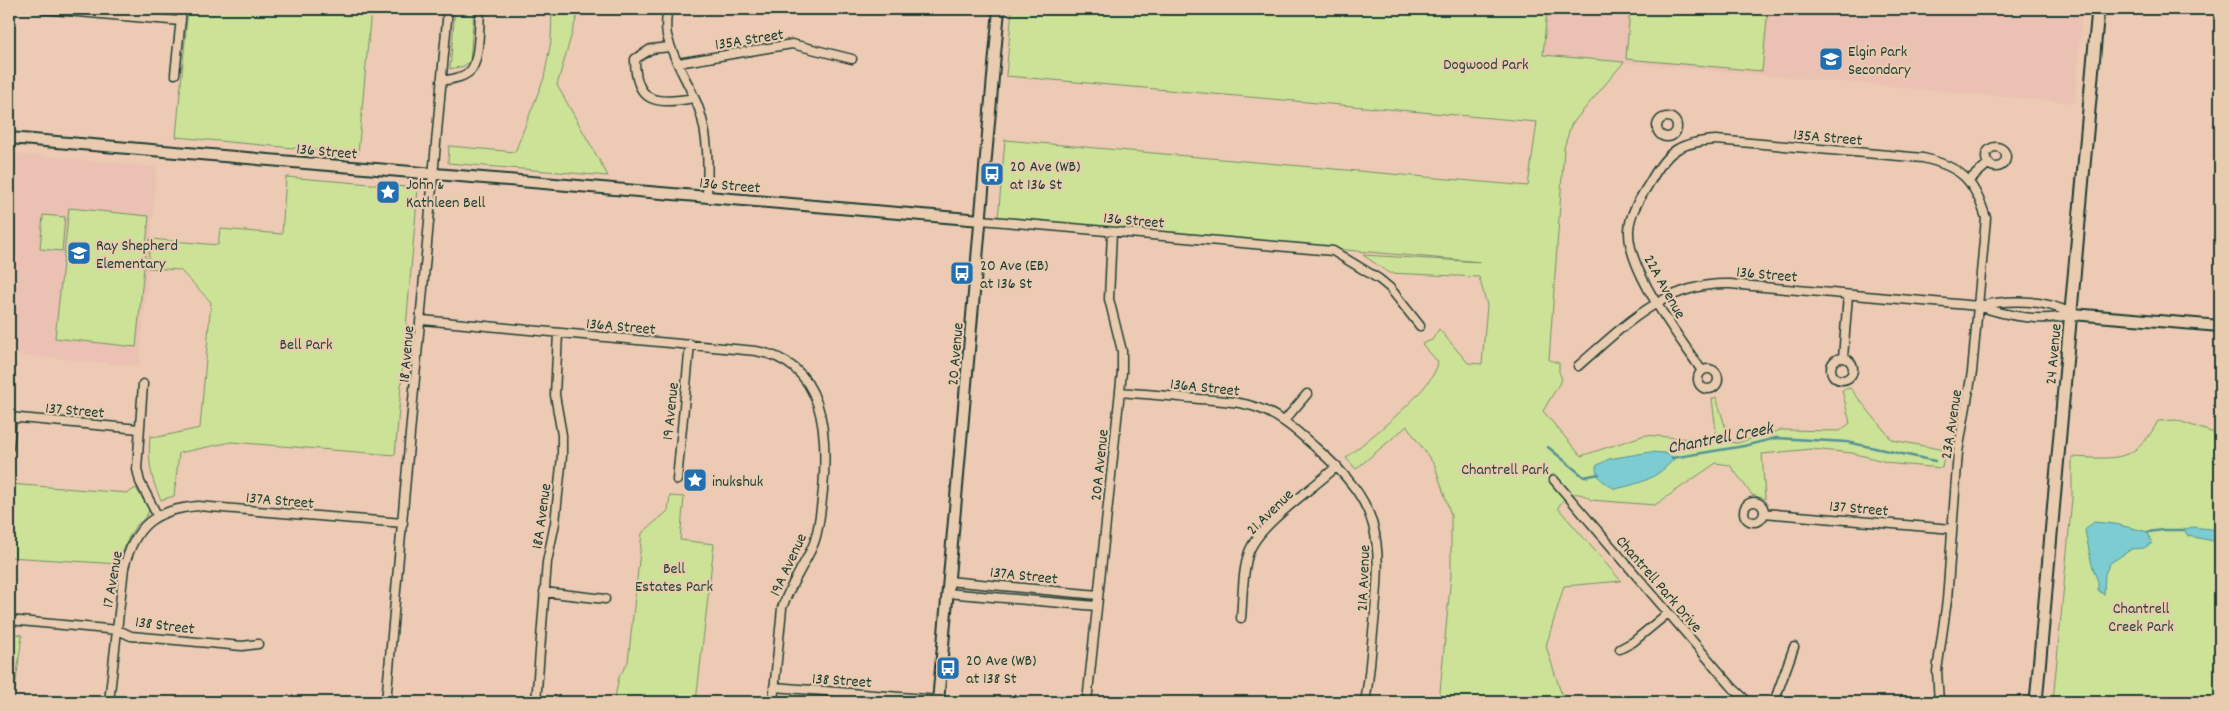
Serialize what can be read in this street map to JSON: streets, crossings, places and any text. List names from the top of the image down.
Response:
{
  "streets": {
    "main road": ["24 Avenue"],
    "street": [
      "135A Street",
      "136 Street",
      "22A Avenue",
      "136A Street",
      "18 Avenue",
      "20 Avenue",
      "137 Street",
      "19 Avenue",
      "23A Avenue",
      "20A Avenue",
      "137A Street",
      "21 Avenue",
      "18A Avenue",
      "19A Avenue",
      "21A Avenue",
      "17 Avenue",
      "Chantrell Park Drive",
      "138 Street"
    ]
  },
  "crossings": [
    ["135A Street", "22A Avenue"],
    ["135A Street", "23A Avenue"],
    ["136 Street", "22A Avenue"],
    ["136 Street", "18 Avenue"],
    ["136 Street", "20 Avenue"],
    ["136 Street", "24 Avenue"],
    ["136 Street", "23A Avenue"],
    ["136 Street", "20A Avenue"],
    ["136A Street", "18 Avenue"],
    ["136A Street", "19 Avenue"],
    ["136A Street", "20A Avenue"],
    ["136A Street", "21 Avenue"],
    ["136A Street", "18A Avenue"],
    ["136A Street", "19A Avenue"],
    ["136A Street", "21A Avenue"],
    ["18 Avenue", "137A Street"],
    ["20 Avenue", "137A Street"],
    ["20 Avenue", "138 Street"],
    ["137 Street", "23A Avenue"],
    ["20A Avenue", "137A Street"],
    ["137A Street", "17 Avenue"],
    ["21 Avenue", "21A Avenue"],
    ["19A Avenue", "138 Street"],
    ["17 Avenue", "138 Street"]
  ],
  "water": ["Chantrell Creek"],
  "parks": [
    "Dogwood Park",
    "Bell Park",
    "Chantrell Park",
    "Bell Estates Park",
    "Chantrell Creek Park"
  ],
  "places": {
    "school or university": ["Elgin Park Secondary", "Ray Shepherd Elementary"],
    "bus stop": ["20 Ave (WB) at 136 St", "20 Ave (EB) at 136 St", "20 Ave (WB) at 138 St"],
    "place": ["John & Kathleen Bell", "inukshuk"]
  }
}
